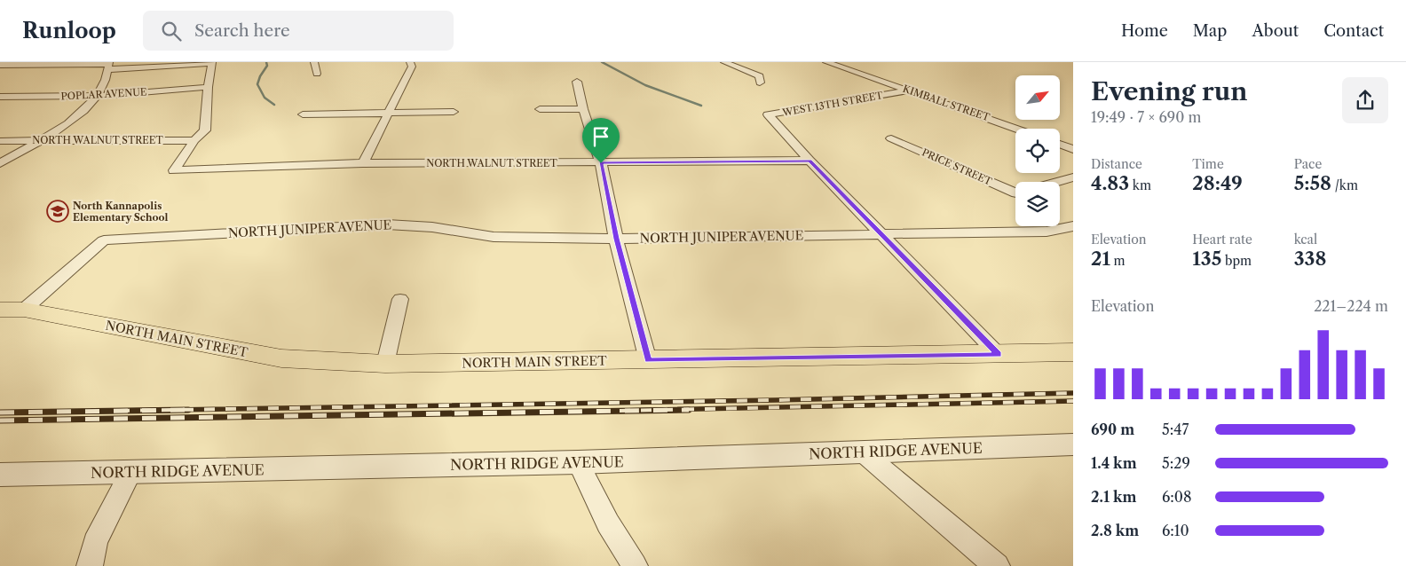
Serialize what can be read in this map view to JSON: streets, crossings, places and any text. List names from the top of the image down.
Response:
{
  "streets": {
    "main road": ["NORTH MAIN STREET"],
    "street": [
      "POPLAR AVENUE",
      "KIMBALL STREET",
      "WEST 13TH STREET",
      "NORTH WALNUT STREET",
      "PRICE STREET",
      "NORTH JUNIPER AVENUE",
      "NORTH RIDGE AVENUE"
    ]
  },
  "crossings": [
    ["KIMBALL STREET", "WEST 13TH STREET"],
    ["WEST 13TH STREET", "NORTH WALNUT STREET"],
    ["WEST 13TH STREET", "NORTH JUNIPER AVENUE"],
    ["WEST 13TH STREET", "NORTH MAIN STREET"],
    ["NORTH JUNIPER AVENUE", "NORTH MAIN STREET"]
  ],
  "places": {
    "school or university": ["North Kannapolis Elementary School"]
  },
  "north": "top right",
  "page": {
    "header": "Runloop",
    "search": "Search here",
    "nav": [
      "Home",
      "Map",
      "About",
      "Contact"
    ],
    "heading": ["Evening run", "19:49 · 7 × 690 m"],
    "stats": [
      ["Distance", "4.83 km"],
      ["Time", "28:49"],
      ["Pace", "5:58 /km"],
      ["Elevation", "21 m"],
      ["Heart rate", "135 bpm"],
      ["kcal", "338"]
    ],
    "chart": ["Elevation", "221–224 m"],
    "list": [
      {
        "name": "690 m",
        "note": "5:47"
      },
      {
        "name": "1.4 km",
        "note": "5:29"
      },
      {
        "name": "2.1 km",
        "note": "6:08"
      },
      {
        "name": "2.8 km",
        "note": "6:10"
      }
    ]
  }
}
